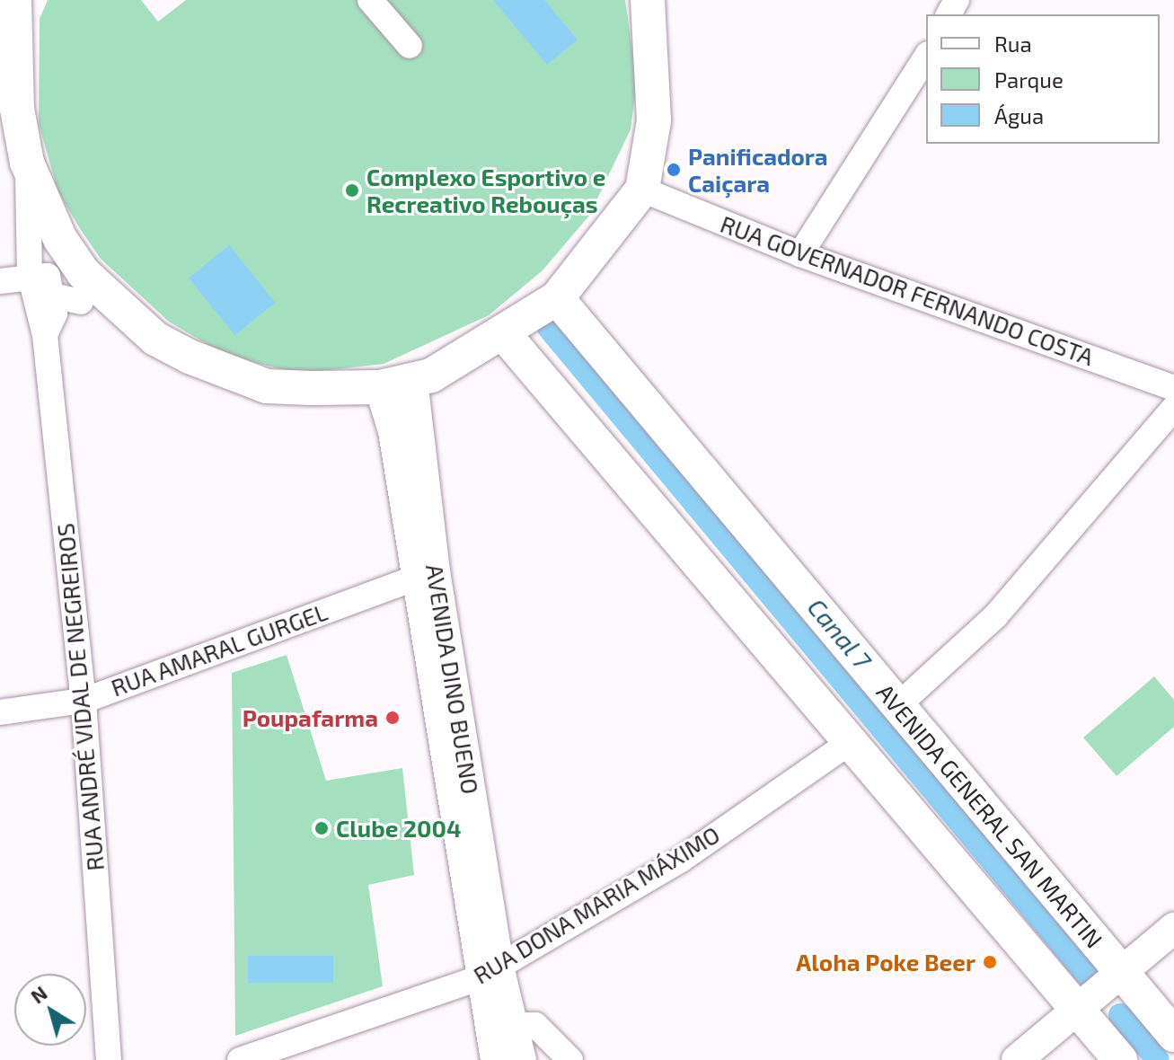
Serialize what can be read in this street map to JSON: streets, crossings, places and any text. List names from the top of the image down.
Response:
{
  "streets": {
    "main road": ["AVENIDA GENERAL SAN MARTIN"],
    "street": [
      "RUA GOVERNADOR FERNANDO COSTA",
      "RUA AMARAL GURGEL",
      "AVENIDA DINO BUENO",
      "RUA ANDRÉ VIDAL DE NEGREIROS",
      "RUA DONA MARIA MÁXIMO"
    ]
  },
  "crossings": [
    ["RUA AMARAL GURGEL", "AVENIDA DINO BUENO"],
    ["RUA AMARAL GURGEL", "RUA ANDRÉ VIDAL DE NEGREIROS"],
    ["AVENIDA DINO BUENO", "RUA DONA MARIA MÁXIMO"]
  ],
  "water": ["Canal 7"],
  "places": [
    "Panificadora Caiçara",
    "Complexo Esportivo e Recreativo Rebouças",
    "Poupafarma",
    "Clube 2004",
    "Aloha Poke Beer"
  ],
  "legend": ["Rua", "Parque", "Água"],
  "north": "top left"
}
